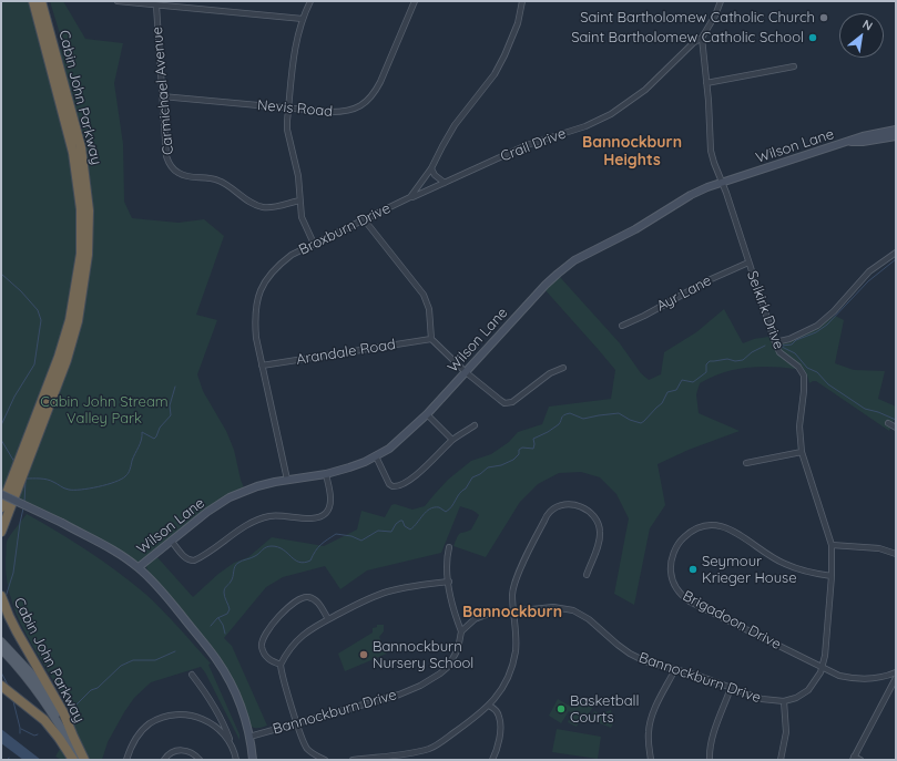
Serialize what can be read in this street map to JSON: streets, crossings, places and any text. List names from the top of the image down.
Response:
{
  "streets": {
    "highway": ["Cabin John Parkway"],
    "main road": ["Wilson Lane"],
    "street": [
      "Carmichael Avenue",
      "Nevis Road",
      "Crail Drive",
      "Broxburn Drive",
      "Ayr Lane",
      "Selkirk Drive",
      "Arandale Road",
      "Brigadoon Drive",
      "Bannockburn Drive"
    ]
  },
  "crossings": [
    ["Carmichael Avenue", "Nevis Road"],
    ["Crail Drive", "Broxburn Drive"],
    ["Crail Drive", "Selkirk Drive"],
    ["Wilson Lane", "Broxburn Drive"],
    ["Wilson Lane", "Selkirk Drive"],
    ["Broxburn Drive", "Arandale Road"],
    ["Ayr Lane", "Selkirk Drive"],
    ["Selkirk Drive", "Brigadoon Drive"],
    ["Selkirk Drive", "Bannockburn Drive"],
    ["Brigadoon Drive", "Bannockburn Drive"]
  ],
  "districts": ["Bannockburn Heights", "Bannockburn"],
  "parks": ["Cabin John Stream Valley Park"],
  "places": [
    "Saint Bartholomew Catholic Church",
    "Saint Bartholomew Catholic School",
    "Seymour Krieger House",
    "Bannockburn Nursery School",
    "Basketball Courts"
  ],
  "north": "top right"
}
